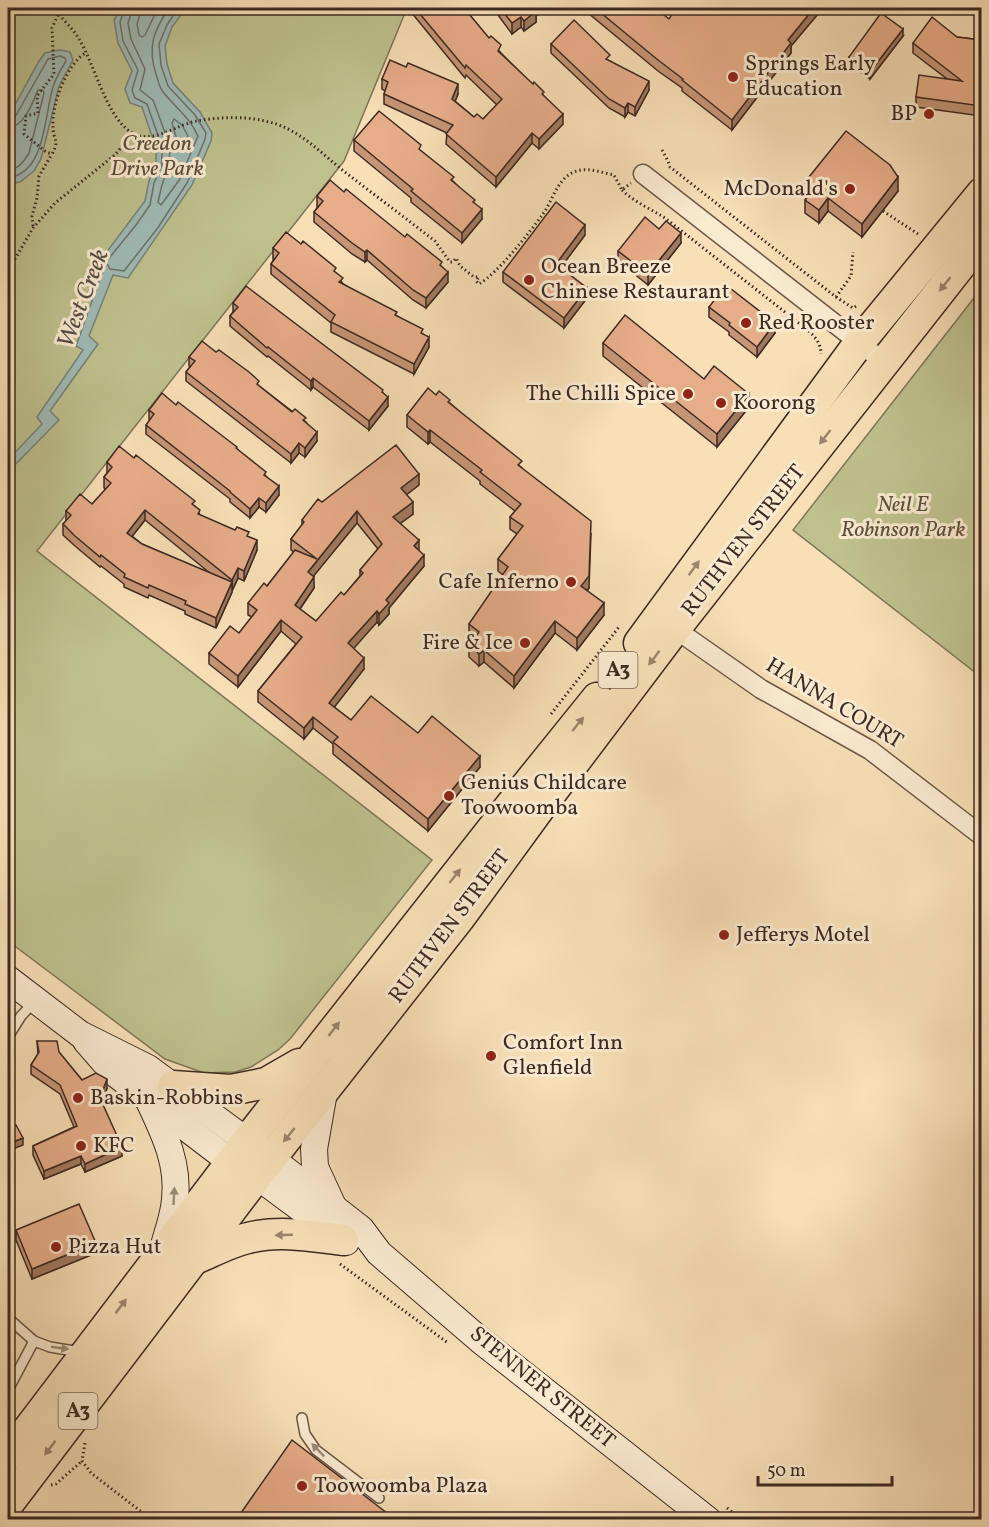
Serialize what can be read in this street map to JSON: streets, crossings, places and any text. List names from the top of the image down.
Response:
{
  "streets": {
    "highway": ["RUTHVEN STREET", "A3"],
    "main road": ["STENNER STREET"],
    "street": ["HANNA COURT"]
  },
  "crossings": [
    ["RUTHVEN STREET", "HANNA COURT"],
    ["RUTHVEN STREET", "STENNER STREET"]
  ],
  "water": ["West Creek"],
  "parks": ["Creedon Drive Park", "Neil E Robinson Park"],
  "places": [
    "Springs Early Education",
    "BP",
    "McDonald's",
    "Ocean Breeze Chinese Restaurant",
    "Red Rooster",
    "The Chilli Spice",
    "Koorong",
    "Cafe Inferno",
    "Fire & Ice",
    "Genius Childcare Toowoomba",
    "Jefferys Motel",
    "Comfort Inn Glenfield",
    "Baskin-Robbins",
    "KFC",
    "Pizza Hut",
    "Toowoomba Plaza"
  ],
  "scale_bar": "50 m"
}
